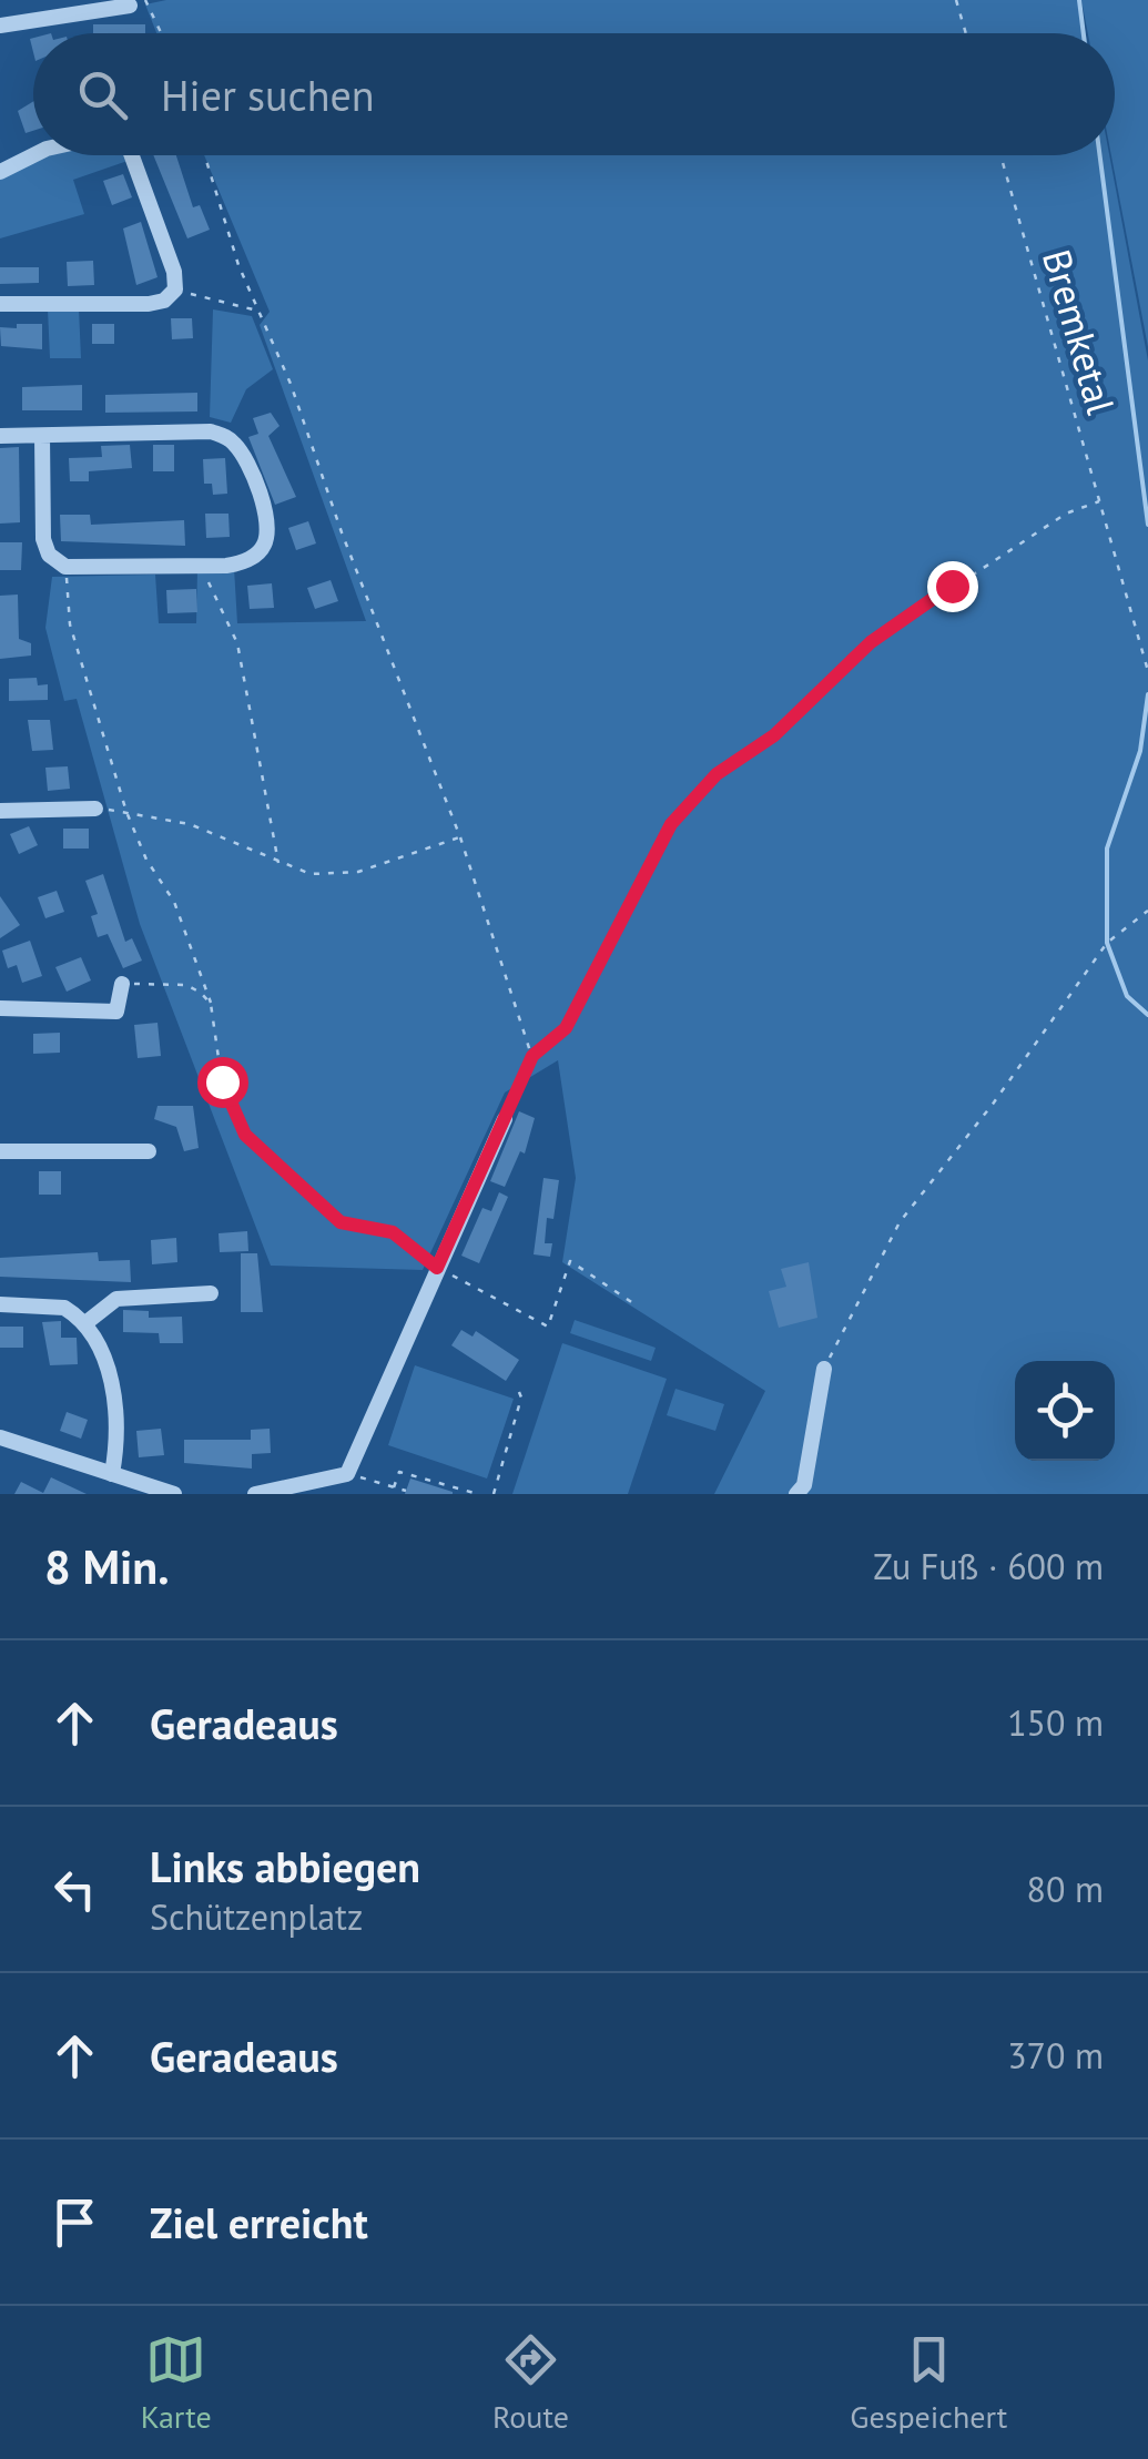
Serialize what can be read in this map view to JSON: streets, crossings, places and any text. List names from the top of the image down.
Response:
{
  "streets": {
    "path": ["Bremketal"]
  },
  "page": {
    "search": "Hier suchen",
    "heading": ["8 Min.", "Zu Fuß · 600 m"],
    "list": [
      ["Geradeaus", "150 m"],
      ["Links abbiegen", "Schützenplatz", "80 m"],
      ["Geradeaus", "370 m"],
      "Ziel erreicht"
    ],
    "nav": ["Karte", "Route", "Gespeichert"]
  }
}
